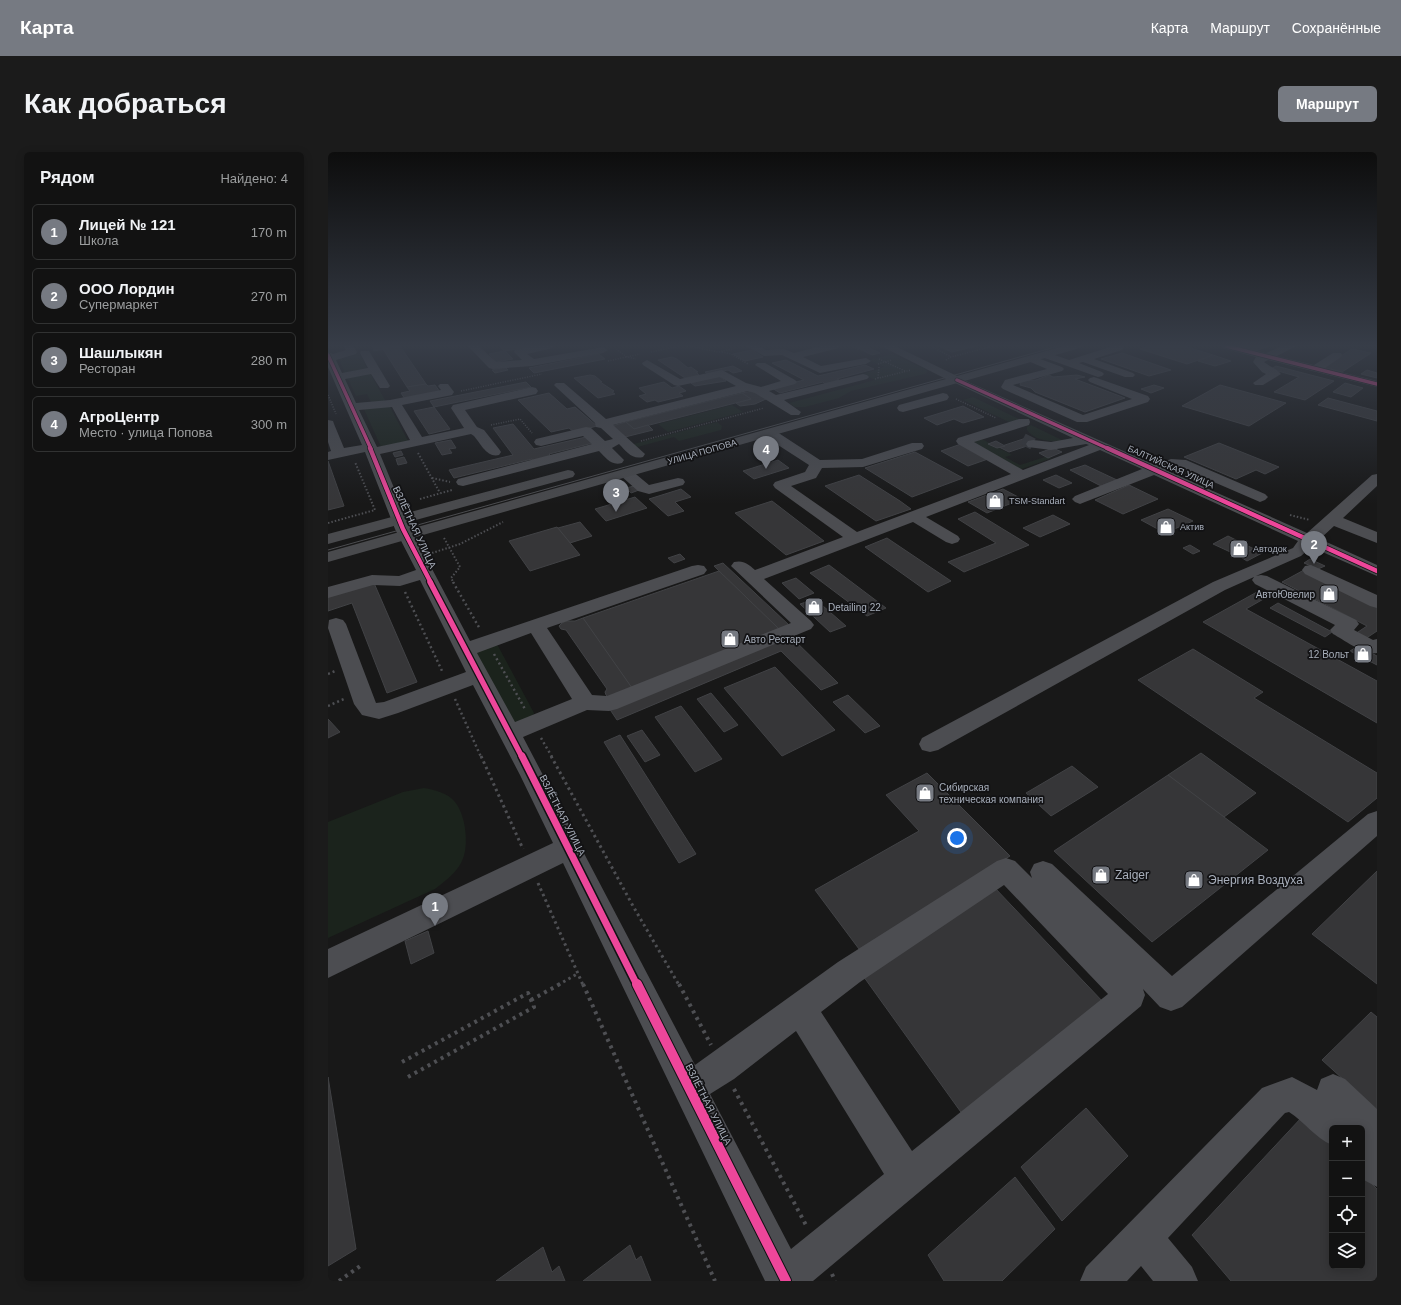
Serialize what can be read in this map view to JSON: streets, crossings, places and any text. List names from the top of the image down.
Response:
{
  "streets": {
    "main road": ["УЛИЦА ПОПОВА"],
    "street": ["БАЛТИЙСКАЯ УЛИЦА", "ВЗЛЁТНАЯ УЛИЦА"]
  },
  "crossings": [
    ["УЛИЦА ПОПОВА", "ВЗЛЁТНАЯ УЛИЦА"]
  ],
  "places": {
    "shop": [
      "TSM-Standart",
      "Актив",
      "Автодок",
      "АвтоЮвелир",
      "Detailing 22",
      "Авто Рестарт",
      "12 Вольт",
      "Сибирская техническая компания",
      "Zaiger",
      "Энергия Воздуха"
    ]
  },
  "page": {
    "header": "Карта",
    "nav": ["Карта", "Маршрут", "Сохранённые"],
    "buttons": "Маршрут",
    "title": "Как добраться",
    "heading": ["Рядом", "Найдено: 4"],
    "list": [
      {
        "mark": "1",
        "name": "Лицей № 121",
        "note": "Школа",
        "value": "170 m"
      },
      {
        "mark": "2",
        "name": "ООО Лордин",
        "note": "Супермаркет",
        "value": "270 m"
      },
      {
        "mark": "3",
        "name": "Шашлыкян",
        "note": "Ресторан",
        "value": "280 m"
      },
      {
        "mark": "4",
        "name": "АгроЦентр",
        "note": "Место · улица Попова",
        "value": "300 m"
      }
    ],
    "pins": [
      "4",
      "3",
      "2",
      "1"
    ],
    "map_buttons": ["+", "−"]
  }
}
